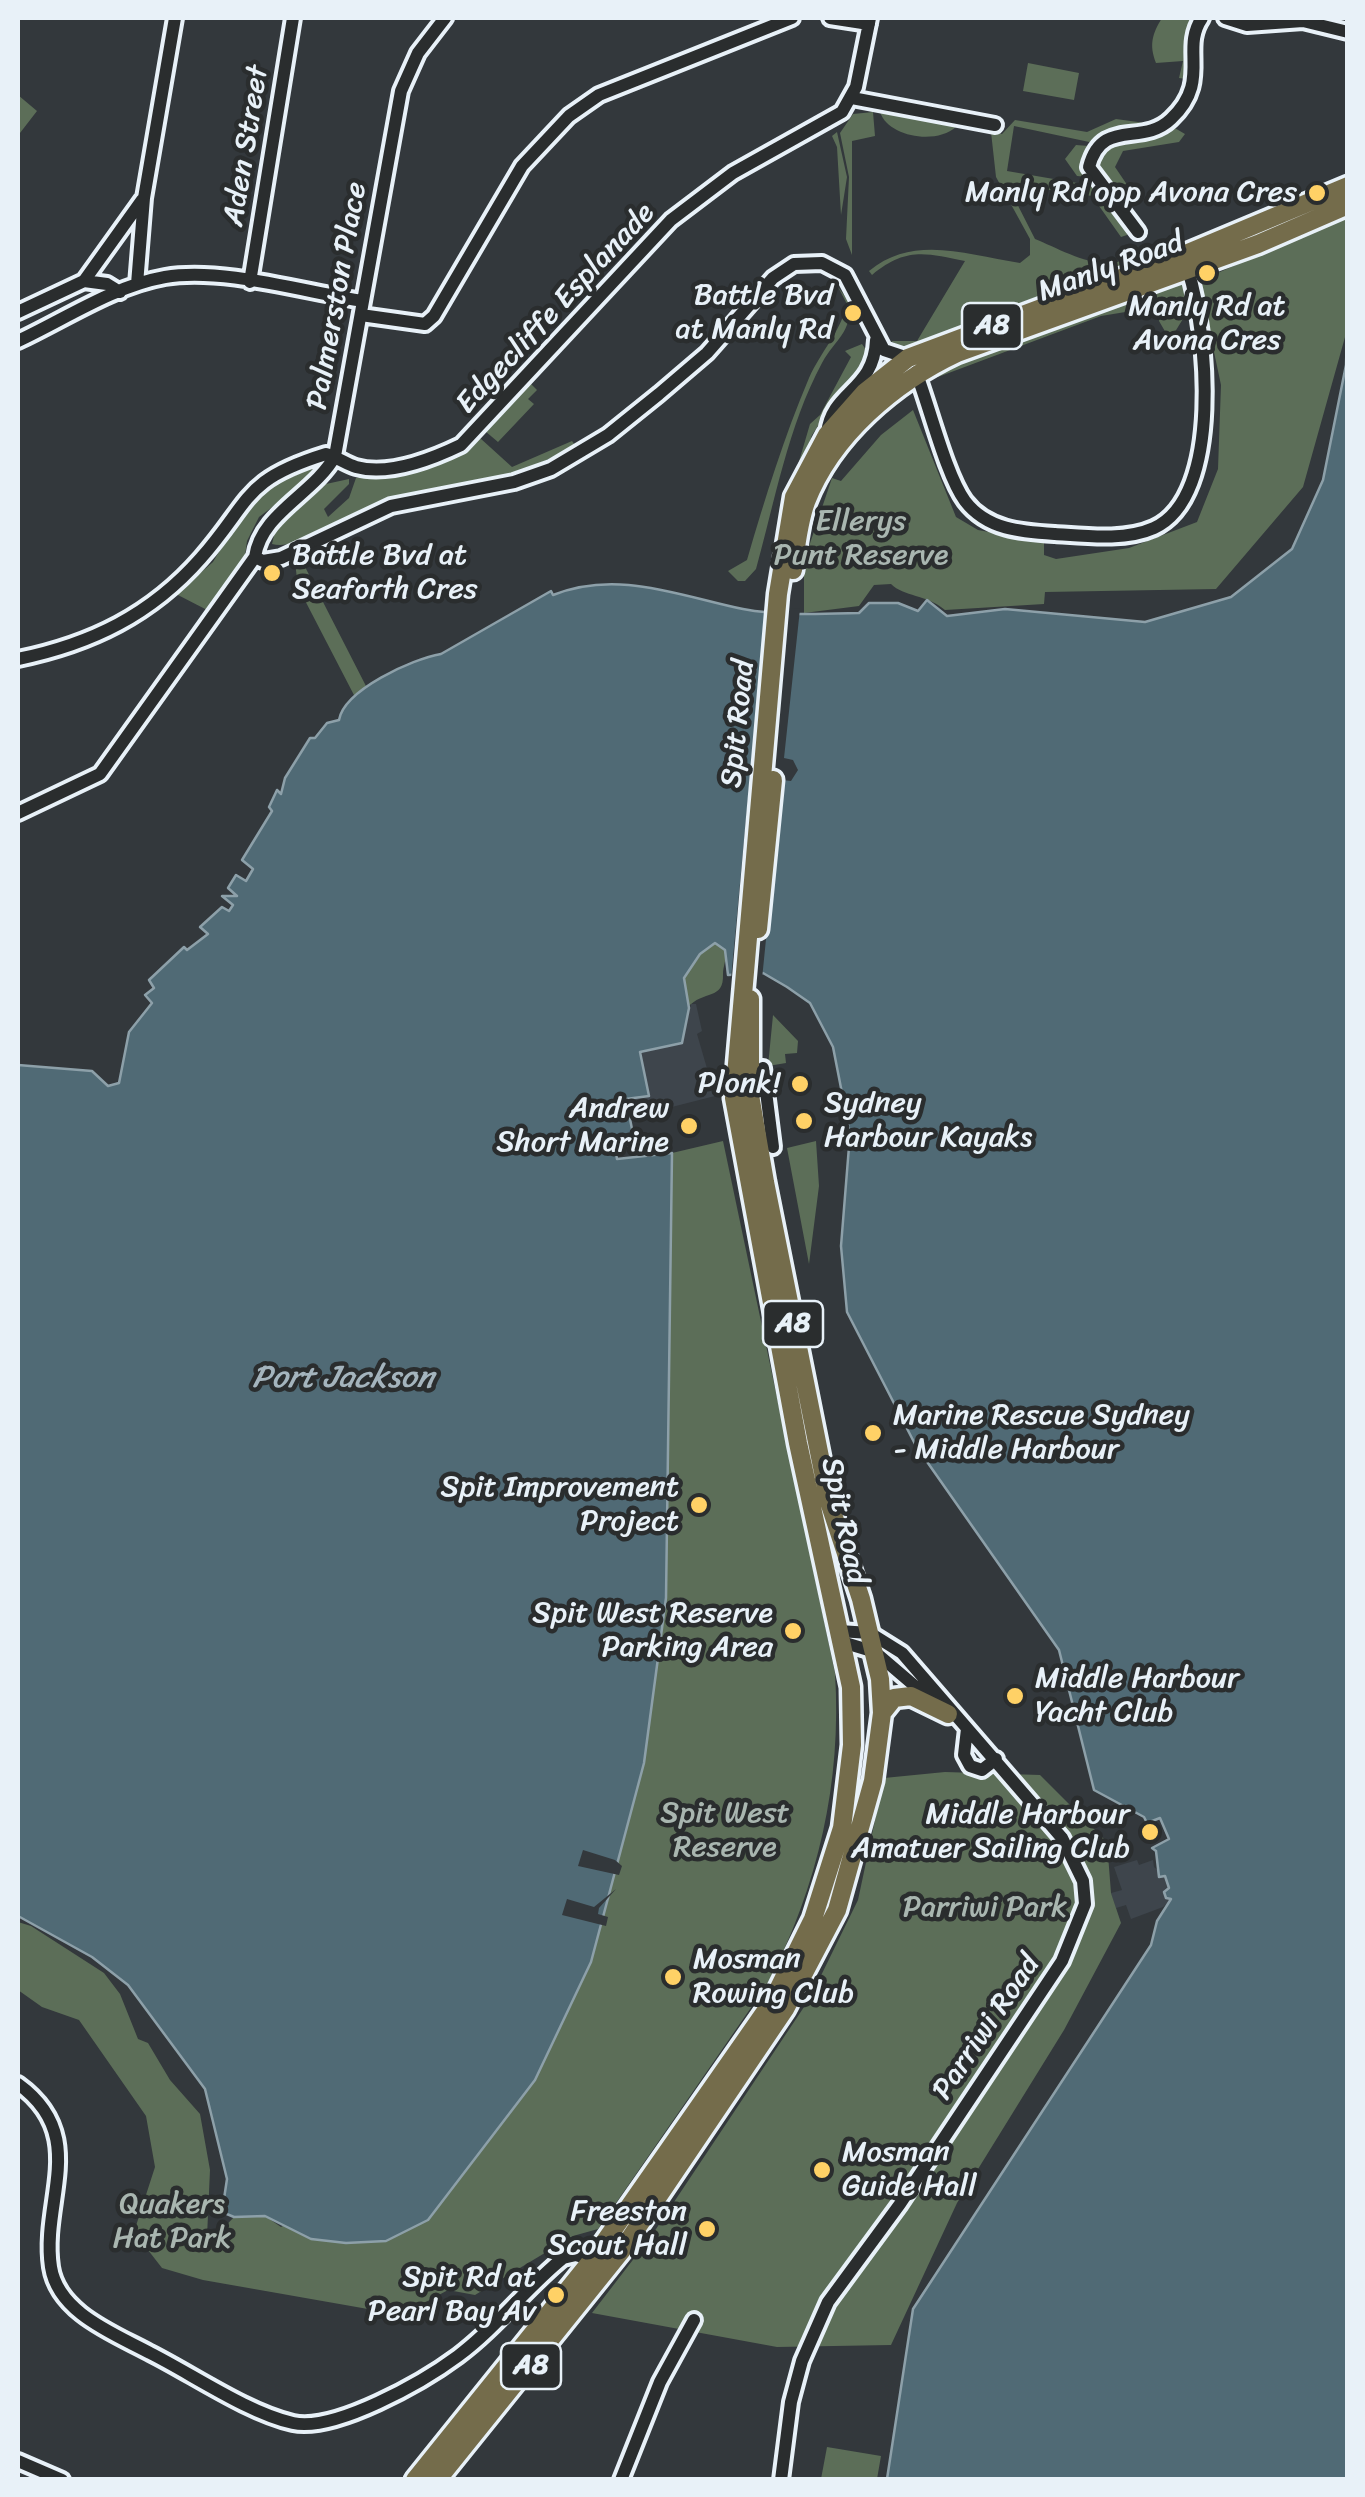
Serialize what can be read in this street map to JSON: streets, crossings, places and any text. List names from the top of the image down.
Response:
{
  "streets": {
    "highway": ["Manly Road", "A8", "Spit Road"],
    "street": [
      "Aden Street",
      "Palmerston Place",
      "Edgecliffe Esplanade",
      "Parriwi Road"
    ]
  },
  "crossings": [
    ["Manly Road", "Spit Road"],
    ["Palmerston Place", "Edgecliffe Esplanade"],
    ["Spit Road", "Parriwi Road"]
  ],
  "water": ["Port Jackson"],
  "parks": [
    "Ellerys Punt Reserve",
    "Spit West Reserve",
    "Parriwi Park",
    "Quakers Hat Park"
  ],
  "places": [
    "Manly Rd opp Avona Cres",
    "Manly Rd at Avona Cres",
    "Battle Bvd at Manly Rd",
    "Battle Bvd at Seaforth Cres",
    "Plonk!",
    "Sydney Harbour Kayaks",
    "Andrew Short Marine",
    "Marine Rescue Sydney - Middle Harbour",
    "Spit Improvement Project",
    "Spit West Reserve Parking Area",
    "Middle Harbour Yacht Club",
    "Middle Harbour Amatuer Sailing Club",
    "Mosman Rowing Club",
    "Mosman Guide Hall",
    "Freeston Scout Hall",
    "Spit Rd at Pearl Bay Av"
  ]
}
